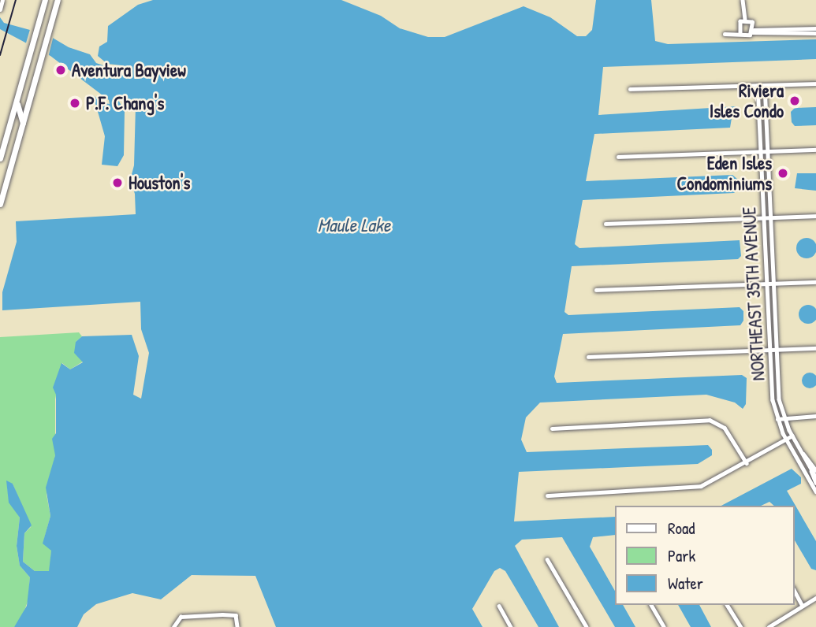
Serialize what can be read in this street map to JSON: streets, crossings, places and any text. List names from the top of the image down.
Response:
{
  "streets": {
    "street": ["NORTHEAST 35TH AVENUE"]
  },
  "water": ["Maule Lake"],
  "places": [
    "Aventura Bayview",
    "Riviera Isles Condo",
    "P.F. Chang's",
    "Eden Isles Condominiums",
    "Houston's"
  ],
  "legend": ["Road", "Park", "Water"]
}
